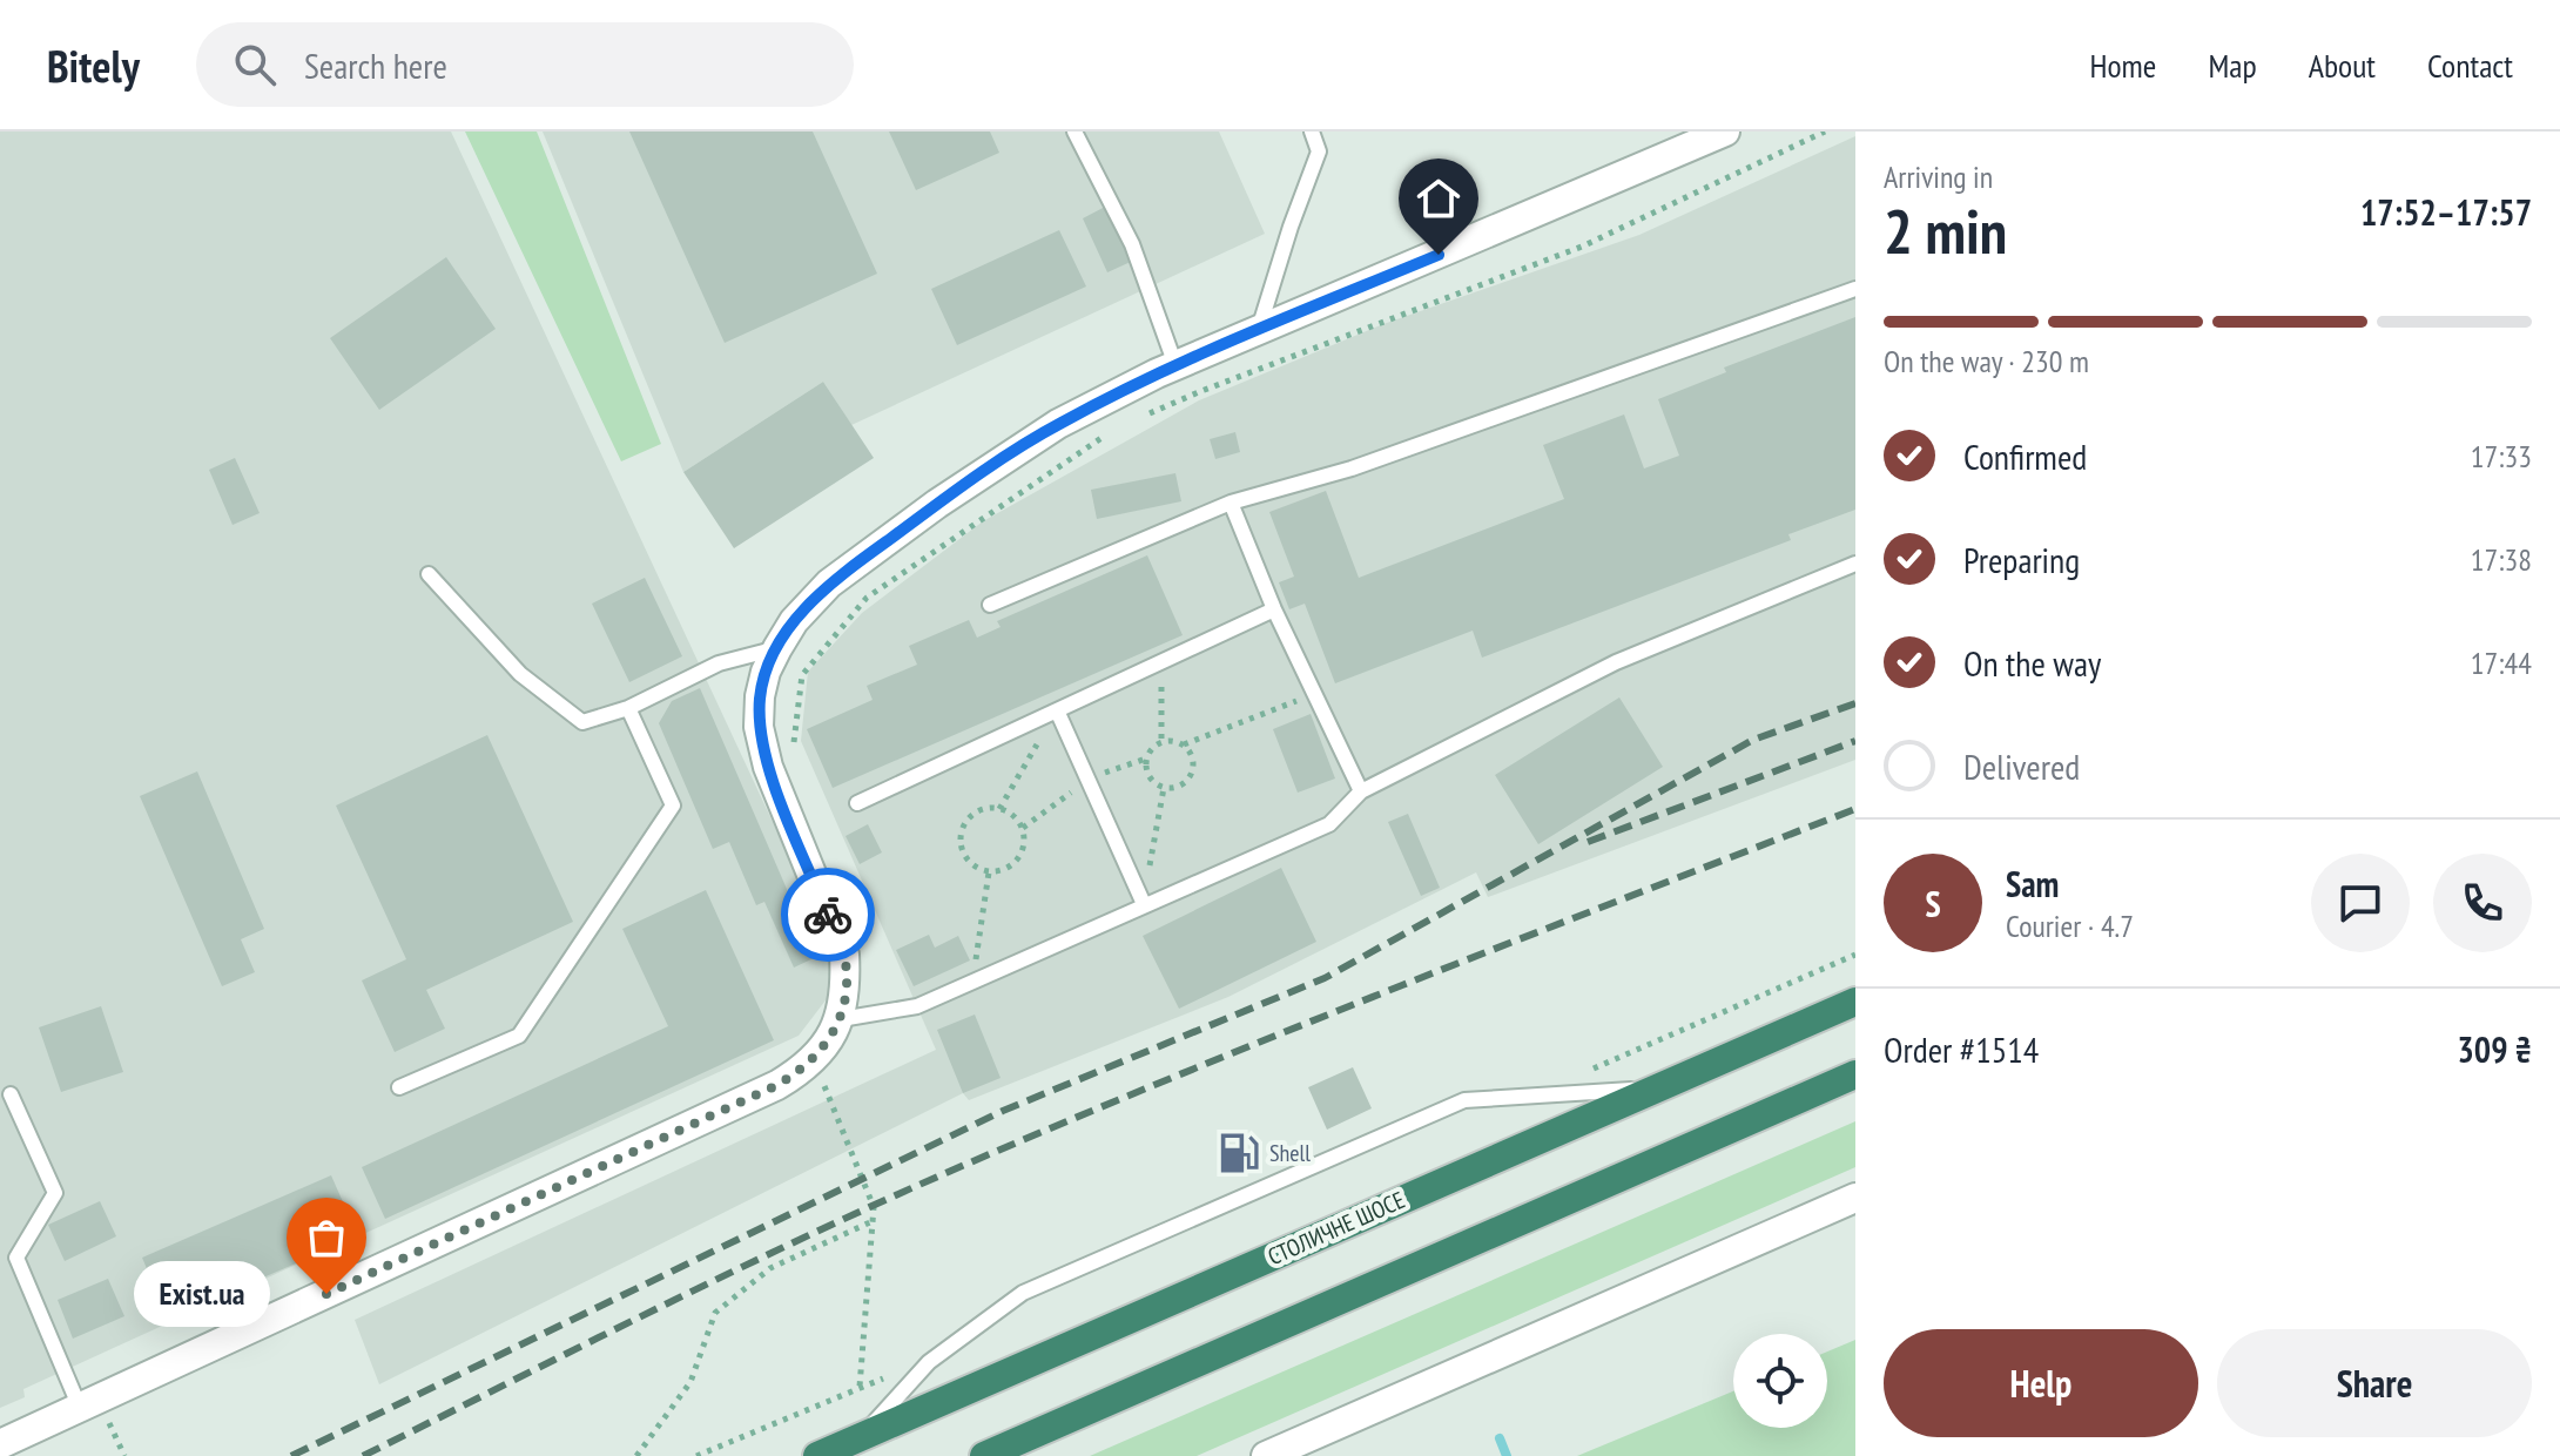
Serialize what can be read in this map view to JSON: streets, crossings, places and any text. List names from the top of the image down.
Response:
{
  "streets": {
    "highway": ["СТОЛИЧНЕ ШОСЕ"]
  },
  "places": {
    "fuel station": ["Shell"],
    "other": ["Exist.ua"]
  },
  "page": {
    "header": "Bitely",
    "search": "Search here",
    "nav": [
      "Home",
      "Map",
      "About",
      "Contact"
    ],
    "heading": ["2 min", "Arriving in", "17:52–17:57"],
    "panel": [
      "Sam",
      "Courier · 4.7",
      "Order #1514",
      "309 ₴"
    ],
    "bar": "On the way · 230 m",
    "list": [
      ["Confirmed", "17:33"],
      ["Preparing", "17:38"],
      ["On the way", "17:44"],
      "Delivered"
    ],
    "round": "S",
    "bubble": "Exist.ua",
    "buttons": ["Help", "Share"]
  }
}
